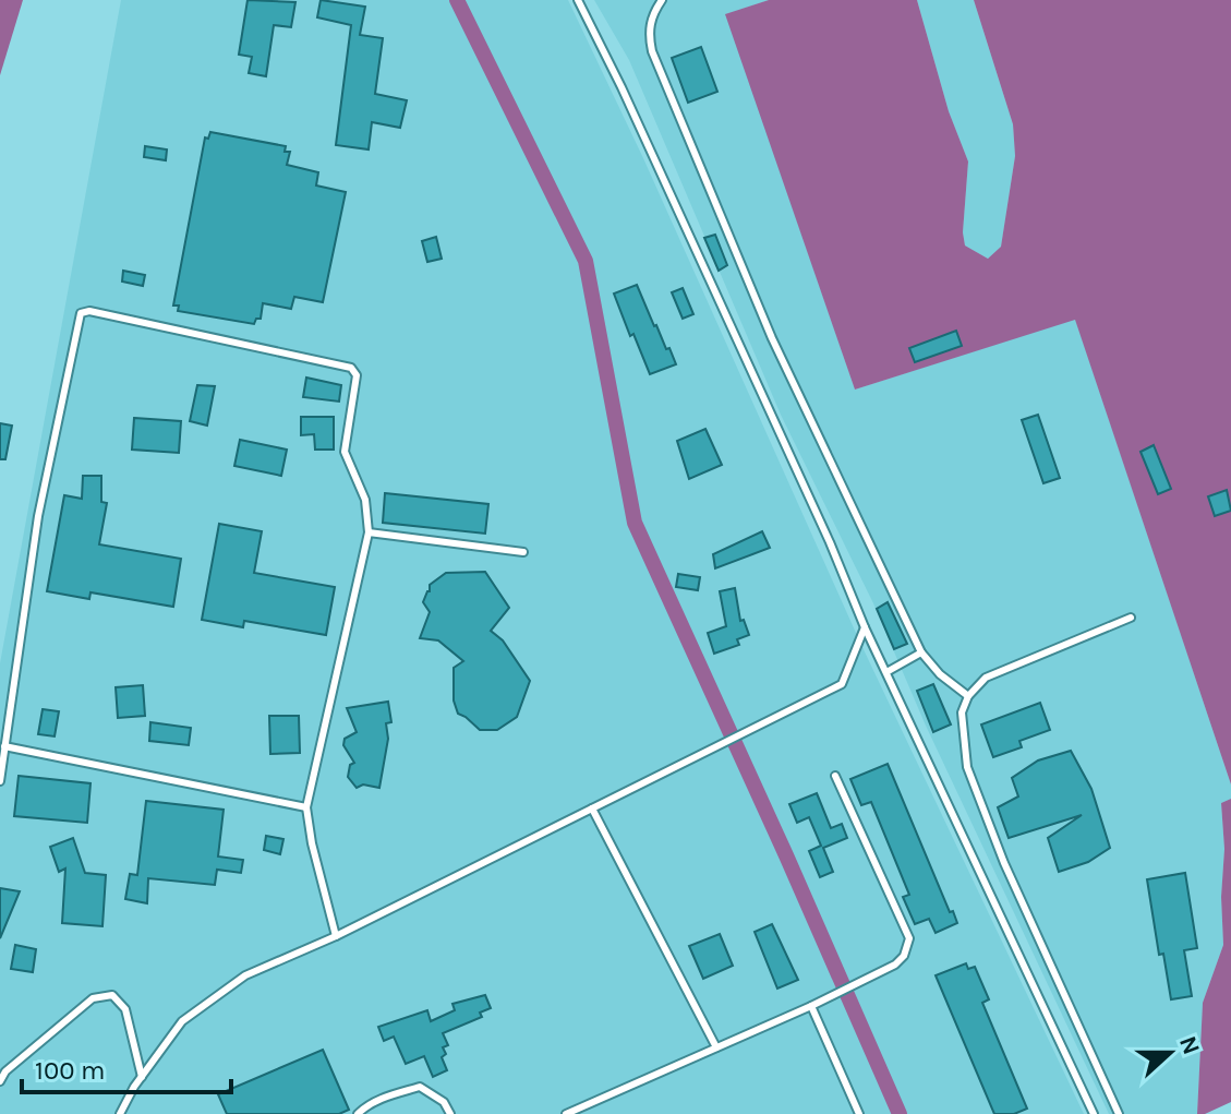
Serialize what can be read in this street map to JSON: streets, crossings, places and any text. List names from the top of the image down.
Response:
{
  "scale_bar": "100 m",
  "north": "right"
}
